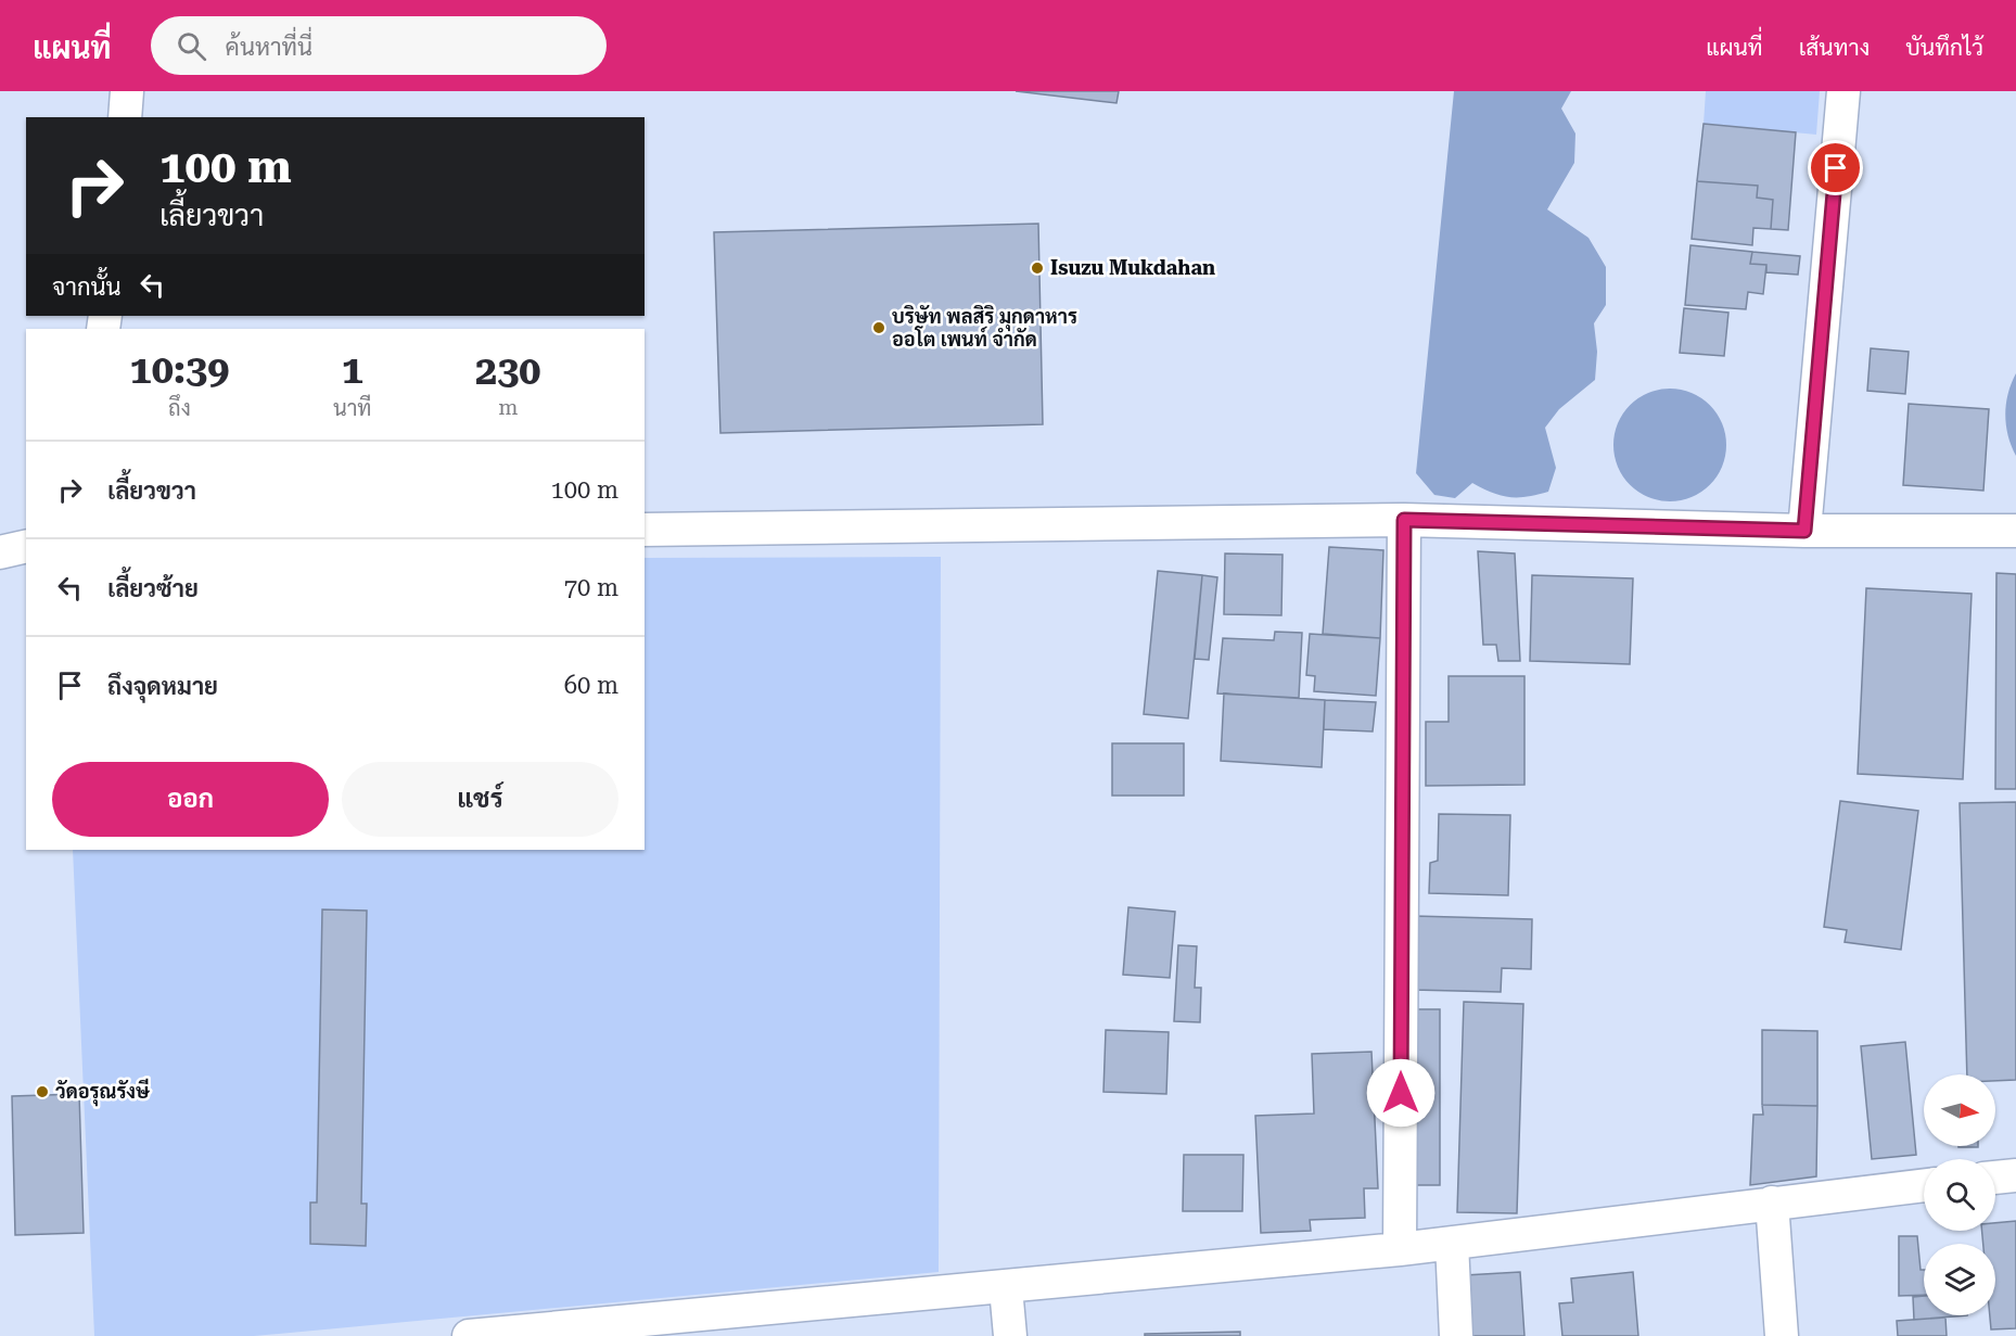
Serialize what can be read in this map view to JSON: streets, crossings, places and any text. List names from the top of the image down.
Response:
{
  "places": ["Isuzu Mukdahan", "บริษัท พลสิริ มุกดาหาร ออโต เพนท์ จำกัด", "วัดอรุณรังษี"],
  "north": "right",
  "page": {
    "header": "แผนที่",
    "search": "ค้นหาที่นี่",
    "nav": ["แผนที่", "เส้นทาง", "บันทึกไว้"],
    "turn": ["100 m", "เลี้ยวขวา"],
    "then": "จากนั้น",
    "eta": [
      "10:39",
      "ถึง",
      "1",
      "นาที",
      "230",
      "m"
    ],
    "list": [
      {
        "name": "เลี้ยวขวา",
        "value": "100 m"
      },
      {
        "name": "เลี้ยวซ้าย",
        "value": "70 m"
      },
      {
        "name": "ถึงจุดหมาย",
        "value": "60 m"
      }
    ],
    "buttons": ["ออก", "แชร์"]
  }
}
